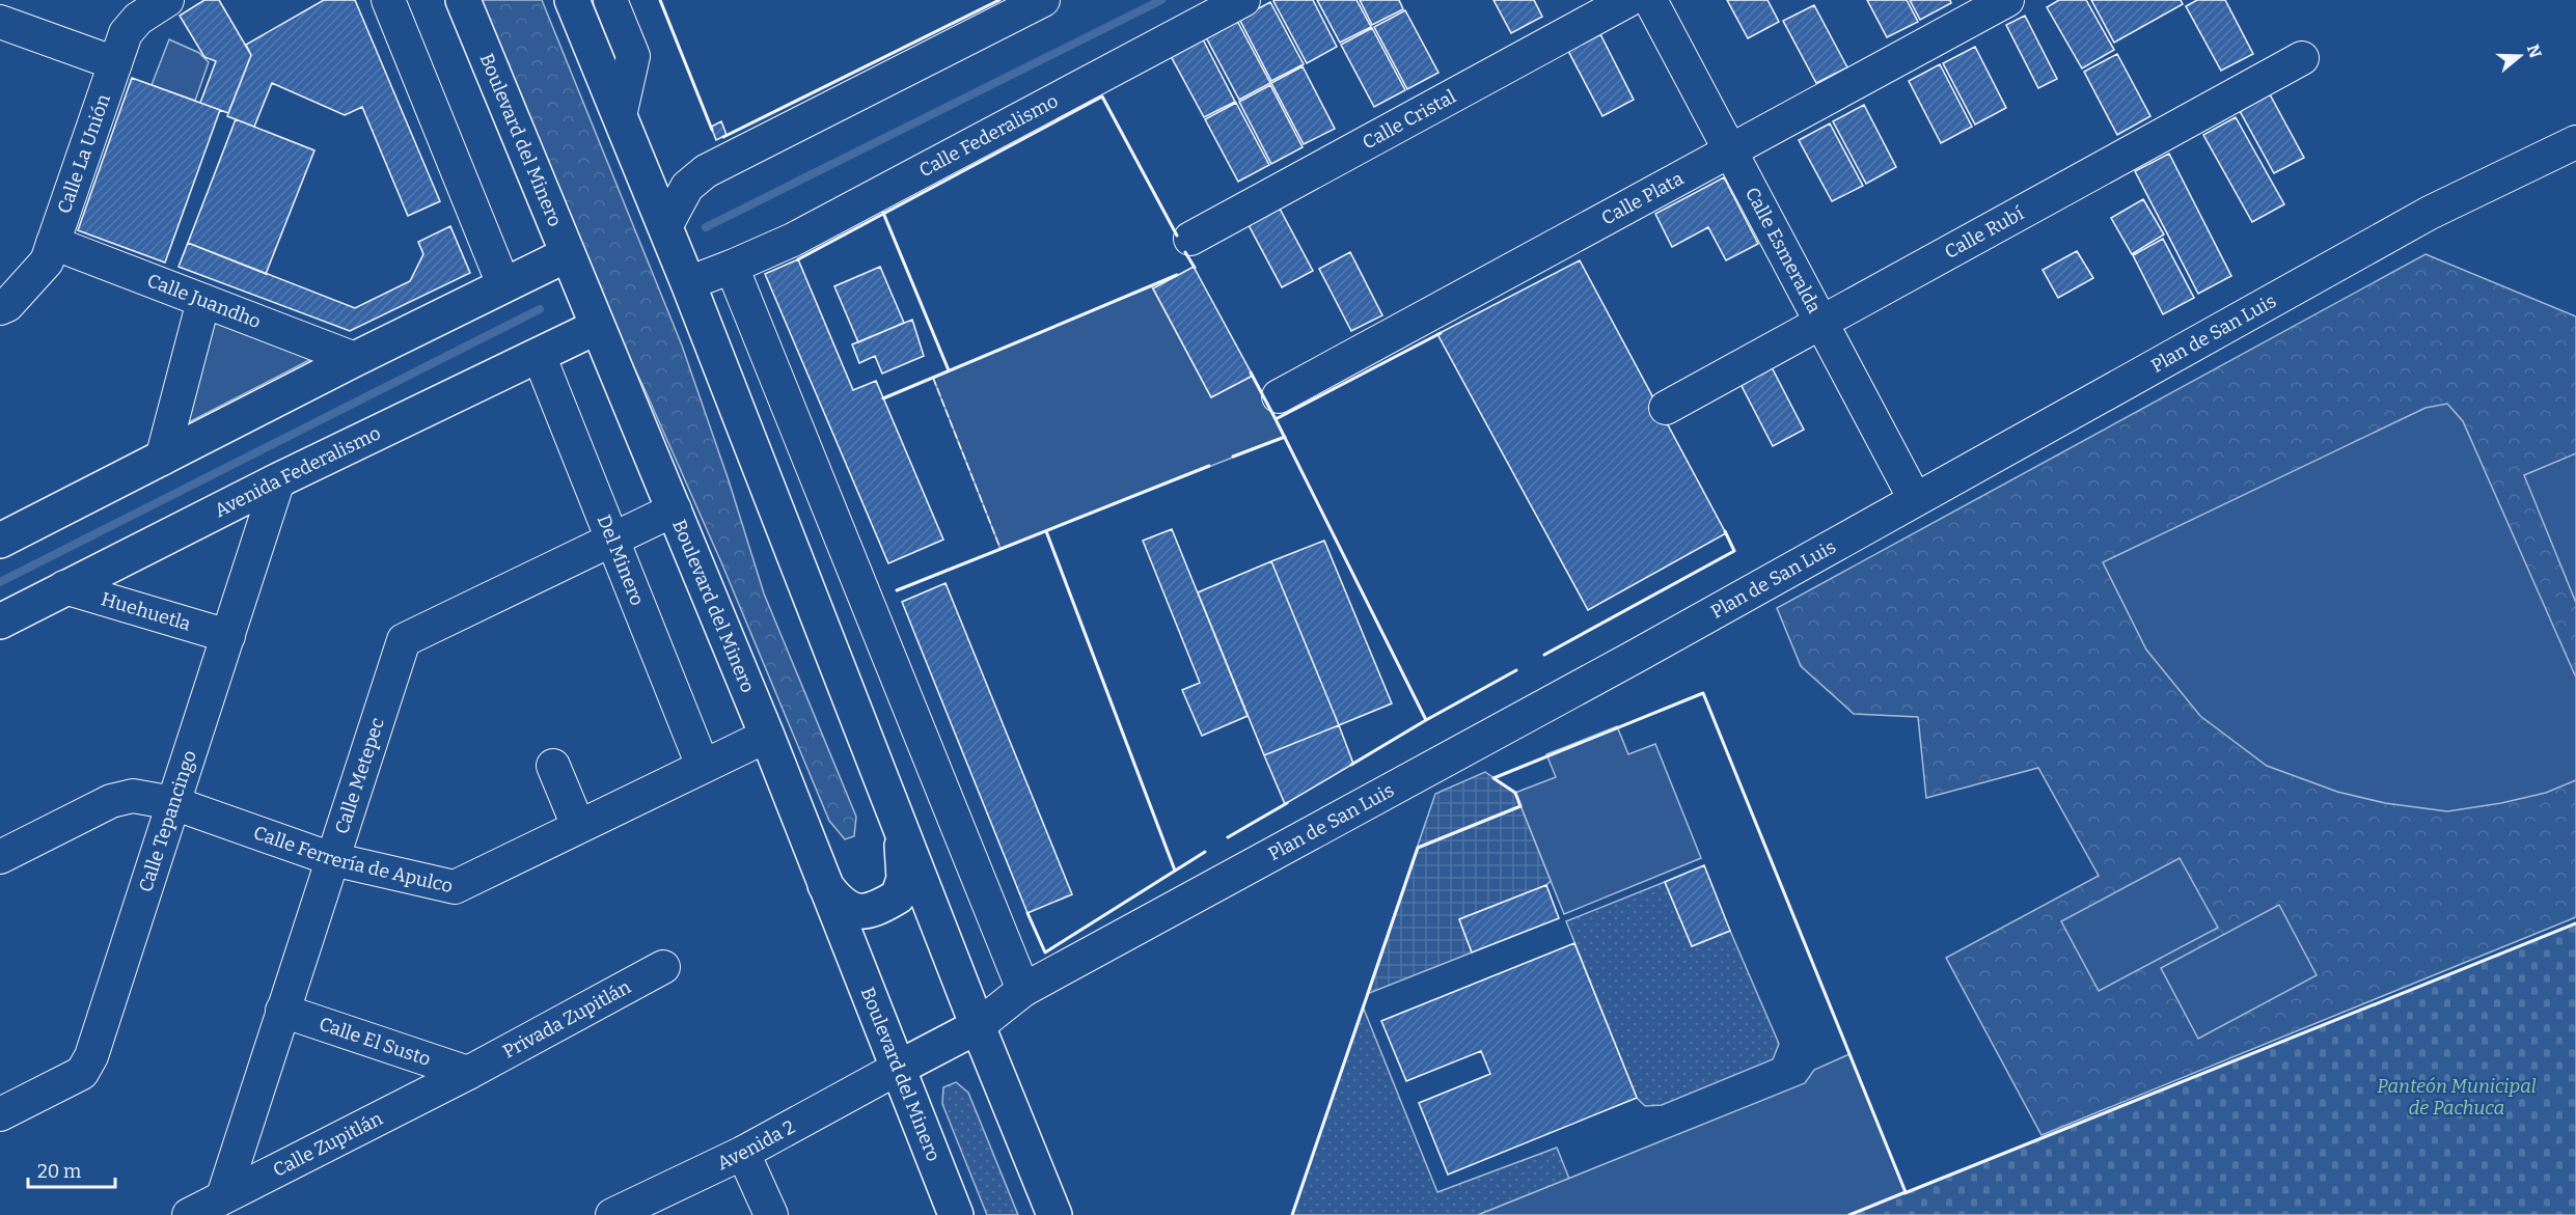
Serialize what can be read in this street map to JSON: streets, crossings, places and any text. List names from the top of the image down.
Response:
{
  "streets": {
    "main road": ["Boulevard del Minero", "Avenida Federalismo"],
    "street": [
      "Calle Cristal",
      "Calle Federalismo",
      "Calle La Unión",
      "Calle Plata",
      "Calle Rubí",
      "Calle Esmeralda",
      "Calle Juandho",
      "Plan de San Luis",
      "Del Minero",
      "Huehuetla",
      "Calle Metepec",
      "Calle Tepancingo",
      "Calle Ferrería de Apulco",
      "Privada Zupitlán",
      "Calle El Susto",
      "Calle Zupitlán",
      "Avenida 2"
    ]
  },
  "crossings": [
    ["Boulevard del Minero", "Avenida Federalismo"],
    ["Boulevard del Minero", "Calle Metepec"],
    ["Boulevard del Minero", "Calle Ferrería de Apulco"],
    ["Boulevard del Minero", "Avenida 2"],
    ["Calle La Unión", "Calle Juandho"],
    ["Calle Plata", "Calle Esmeralda"],
    ["Calle Rubí", "Calle Esmeralda"],
    ["Calle Esmeralda", "Plan de San Luis"],
    ["Avenida Federalismo", "Del Minero"],
    ["Avenida Federalismo", "Huehuetla"],
    ["Avenida Federalismo", "Calle Tepancingo"],
    ["Del Minero", "Calle Metepec"],
    ["Del Minero", "Calle Ferrería de Apulco"],
    ["Huehuetla", "Calle Tepancingo"],
    ["Calle Metepec", "Calle Ferrería de Apulco"],
    ["Calle Metepec", "Calle El Susto"],
    ["Calle Metepec", "Calle Zupitlán"],
    ["Calle Tepancingo", "Calle Ferrería de Apulco"],
    ["Privada Zupitlán", "Calle El Susto"],
    ["Privada Zupitlán", "Calle Zupitlán"],
    ["Calle El Susto", "Calle Zupitlán"]
  ],
  "parks": ["Panteón Municipal de Pachuca"],
  "scale_bar": "20 m",
  "north": "right"
}
